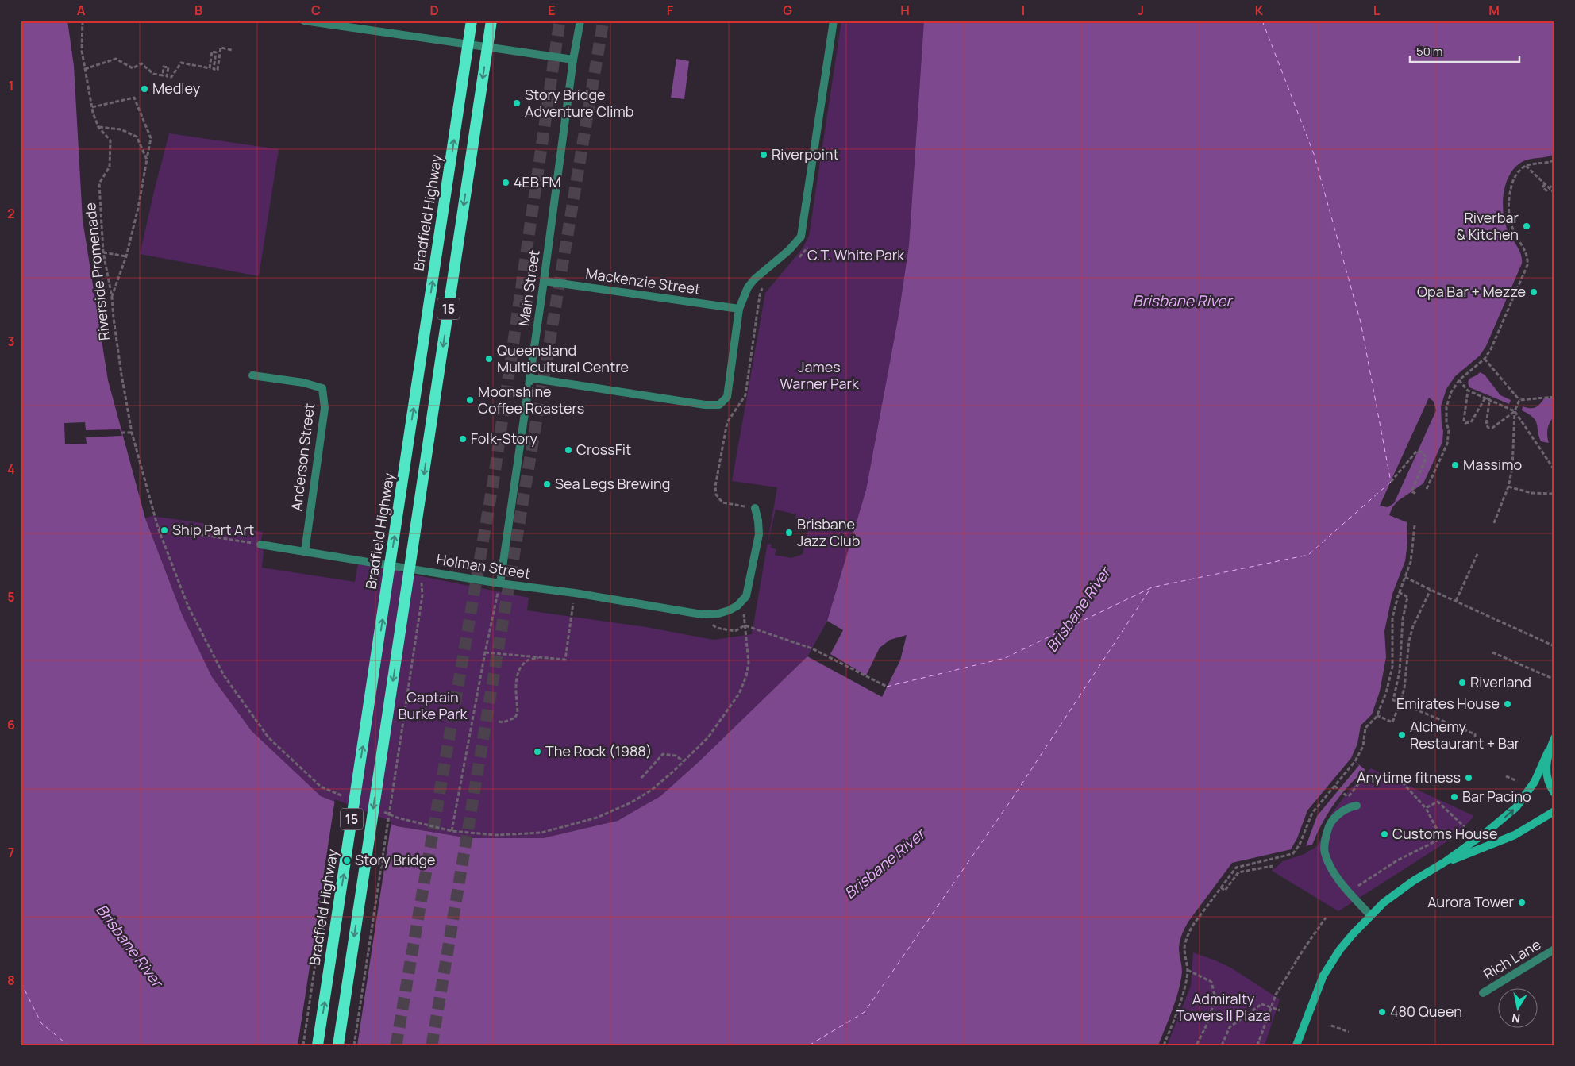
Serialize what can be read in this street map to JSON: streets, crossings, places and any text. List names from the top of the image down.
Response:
{
  "streets": {
    "highway": ["Bradfield Highway", "15"],
    "street": [
      "Mackenzie Street",
      "Main Street",
      "Anderson Street",
      "Holman Street",
      "Rich Lane"
    ],
    "path": ["Riverside Promenade"]
  },
  "crossings": [
    ["Mackenzie Street", "Main Street"],
    ["Main Street", "Holman Street"],
    ["Anderson Street", "Holman Street"]
  ],
  "water": ["Brisbane River"],
  "parks": [
    "C.T. White Park",
    "James Warner Park",
    "Captain Burke Park",
    "Admiralty Towers II Plaza"
  ],
  "places": [
    "Medley",
    "Story Bridge Adventure Climb",
    "Riverpoint",
    "4EB FM",
    "Riverbar & Kitchen",
    "Opa Bar + Mezze",
    "Queensland Multicultural Centre",
    "Moonshine Coffee Roasters",
    "Folk-Story",
    "CrossFit",
    "Massimo",
    "Sea Legs Brewing",
    "Ship Part Art",
    "Brisbane Jazz Club",
    "Riverland",
    "Emirates House",
    "Alchemy Restaurant + Bar",
    "The Rock (1988)",
    "Anytime fitness",
    "Bar Pacino",
    "Customs House",
    "Story Bridge",
    "Aurora Tower",
    "480 Queen"
  ],
  "scale_bar": "50 m",
  "north": "bottom",
  "grid": {
    "columns": [
      "A",
      "B",
      "C",
      "D",
      "E",
      "F",
      "G",
      "H",
      "I",
      "J",
      "K",
      "L",
      "M"
    ],
    "rows": [
      "1",
      "2",
      "3",
      "4",
      "5",
      "6",
      "7",
      "8"
    ]
  }
}
